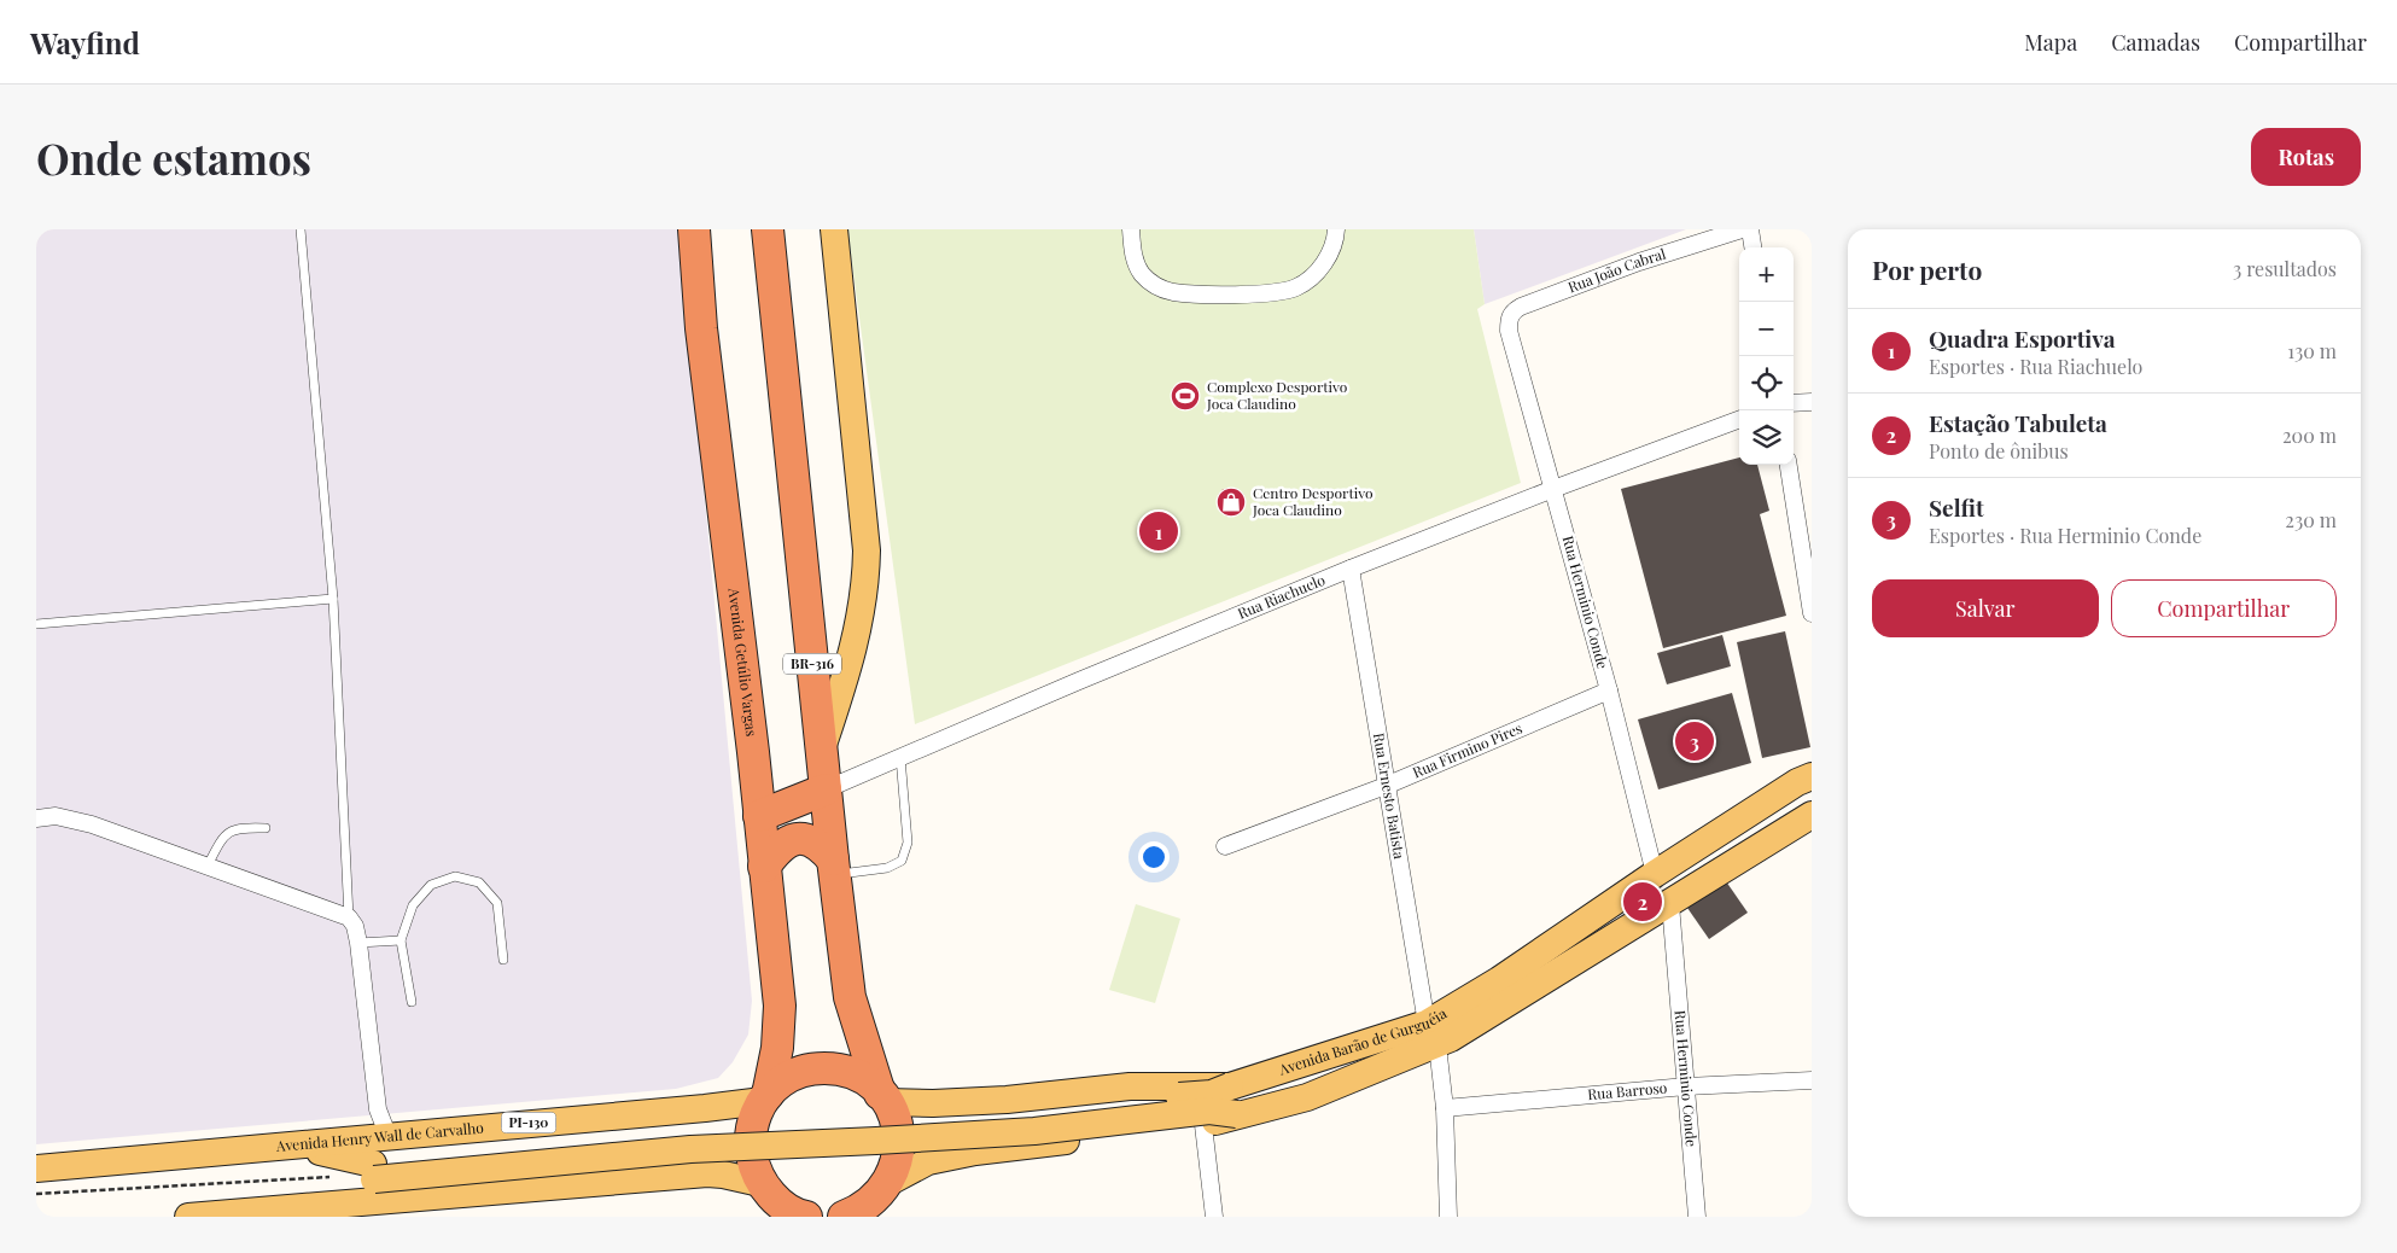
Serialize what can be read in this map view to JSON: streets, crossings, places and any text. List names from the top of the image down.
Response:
{
  "streets": {
    "highway": ["Avenida Getúlio Vargas", "BR-316"],
    "main road": ["Avenida Barão de Gurguéia", "PI-130", "Avenida Henry Wall de Carvalho"],
    "street": [
      "Rua João Cabral",
      "Rua Riachuelo",
      "Rua Herminio Conde",
      "Rua Firmino Pires",
      "Rua Ernesto Batista",
      "Rua Barroso"
    ]
  },
  "crossings": [
    ["Rua João Cabral", "Rua Herminio Conde"],
    ["Rua Riachuelo", "Rua Herminio Conde"],
    ["Rua Riachuelo", "BR-316"],
    ["Rua Riachuelo", "Rua Ernesto Batista"],
    ["Rua Herminio Conde", "Rua Firmino Pires"],
    ["Rua Herminio Conde", "Avenida Barão de Gurguéia"],
    ["Rua Herminio Conde", "Rua Barroso"],
    ["Avenida Getúlio Vargas", "Avenida Henry Wall de Carvalho"],
    ["BR-316", "Avenida Barão de Gurguéia"],
    ["Rua Firmino Pires", "Rua Ernesto Batista"],
    ["Rua Ernesto Batista", "Avenida Barão de Gurguéia"],
    ["Rua Ernesto Batista", "Rua Barroso"]
  ],
  "places": {
    "sports": ["Complexo Desportivo Joca Claudino"],
    "shop": ["Centro Desportivo Joca Claudino"]
  },
  "page": {
    "header": "Wayfind",
    "nav": ["Mapa", "Camadas", "Compartilhar"],
    "buttons": [
      "Rotas",
      ["Salvar", "Compartilhar"]
    ],
    "title": "Onde estamos",
    "heading": ["Por perto", "3 resultados"],
    "map_buttons": ["+", "−"],
    "list": [
      {
        "mark": "1",
        "name": "Quadra Esportiva",
        "note": "Esportes · Rua Riachuelo",
        "value": "130 m"
      },
      {
        "mark": "2",
        "name": "Estação Tabuleta",
        "note": "Ponto de ônibus",
        "value": "200 m"
      },
      {
        "mark": "3",
        "name": "Selfit",
        "note": "Esportes · Rua Herminio Conde",
        "value": "230 m"
      }
    ],
    "pins": ["1", "3", "2"]
  }
}
